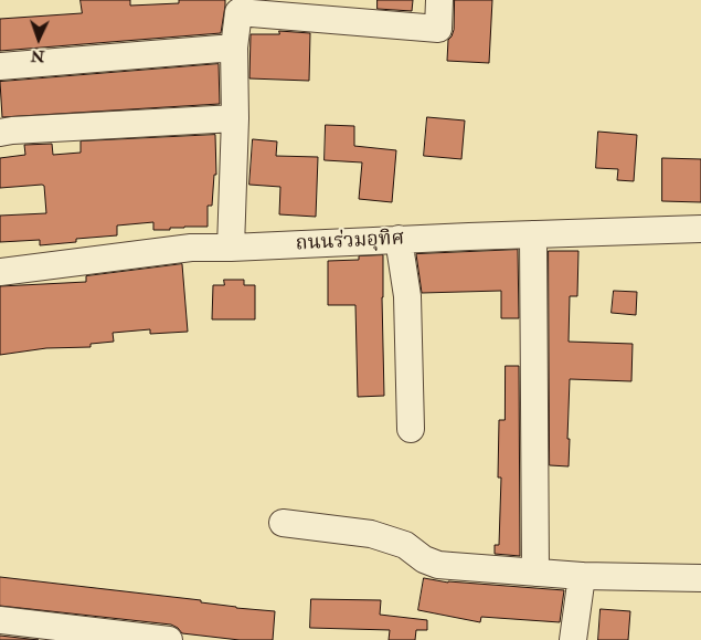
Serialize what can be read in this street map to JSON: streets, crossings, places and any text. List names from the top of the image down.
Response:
{
  "streets": {
    "street": ["ถนนร่วมอุทิศ"]
  },
  "north": "bottom"
}
